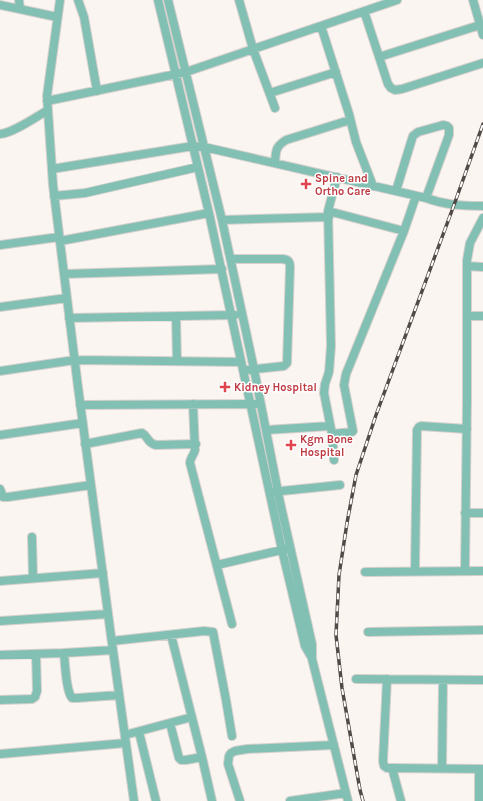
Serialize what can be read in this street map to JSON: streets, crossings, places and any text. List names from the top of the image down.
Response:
{
  "places": {
    "health": ["Spine and Ortho Care", "Kidney Hospital", "Kgm Bone Hospital"]
  }
}
